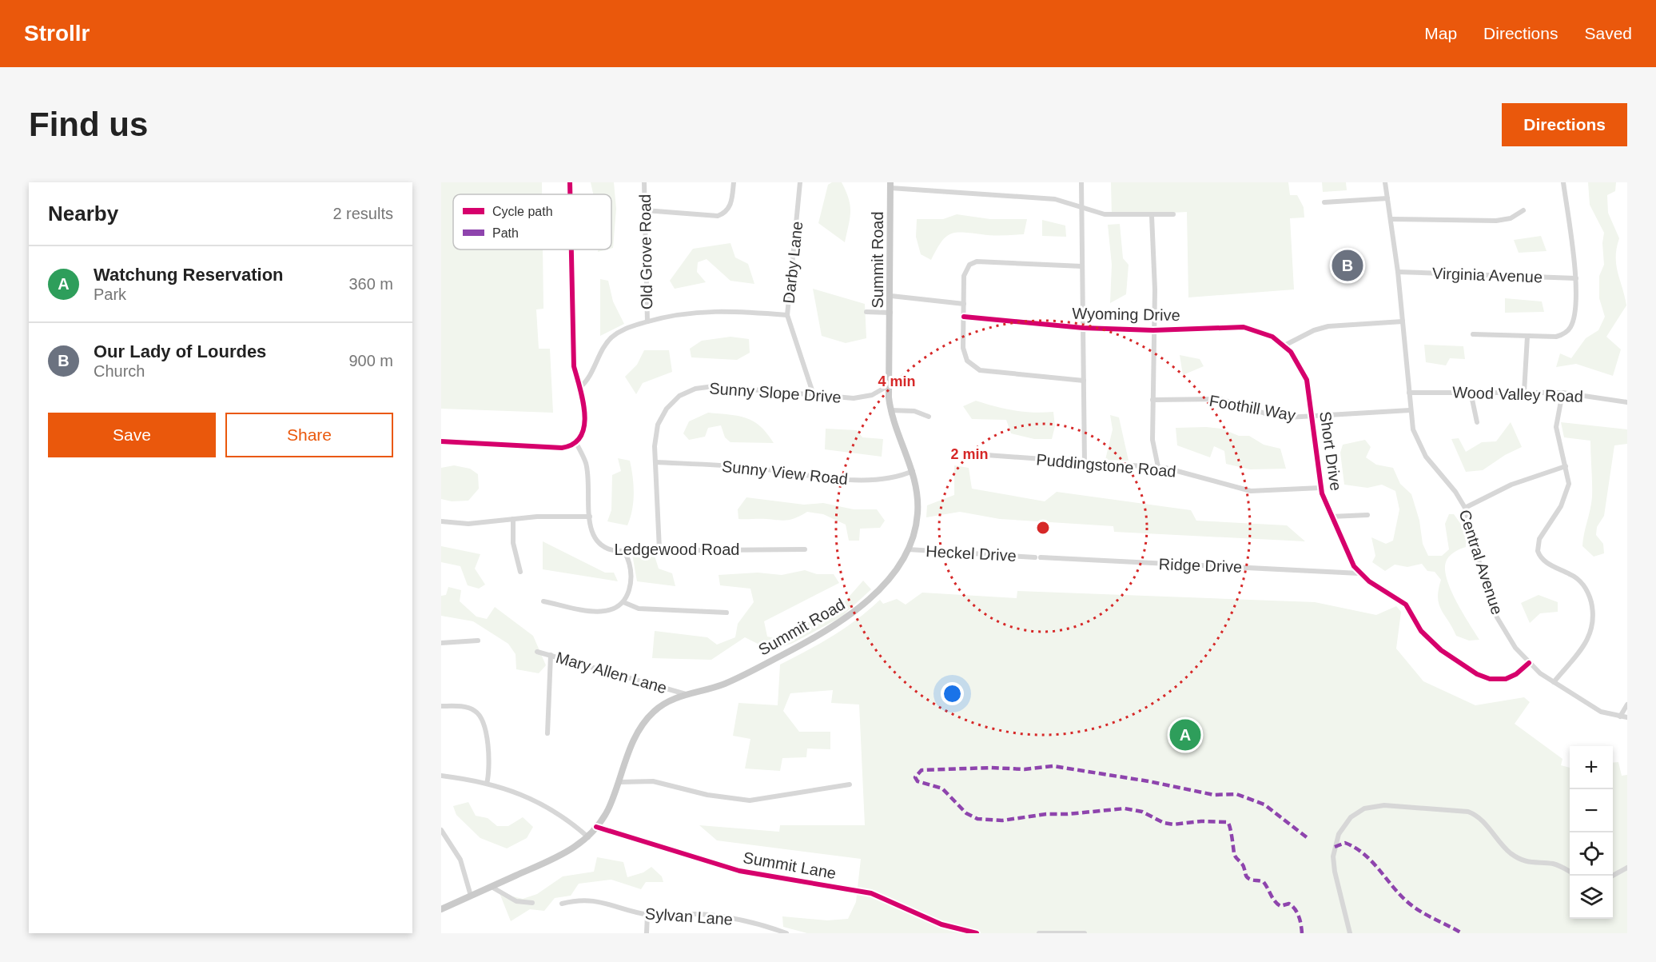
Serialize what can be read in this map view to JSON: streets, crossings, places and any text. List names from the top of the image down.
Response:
{
  "streets": {
    "main road": ["Summit Road"],
    "street": [
      "Old Grove Road",
      "Darby Lane",
      "Virginia Avenue",
      "Wyoming Drive",
      "Sunny Slope Drive",
      "Wood Valley Road",
      "Foothill Way",
      "Short Drive",
      "Puddingstone Road",
      "Sunny View Road",
      "Ledgewood Road",
      "Heckel Drive",
      "Central Avenue",
      "Ridge Drive",
      "Mary Allen Lane",
      "Summit Lane",
      "Sylvan Lane"
    ]
  },
  "crossings": [
    ["Summit Road", "Sunny Slope Drive"],
    ["Summit Road", "Sunny View Road"],
    ["Summit Road", "Heckel Drive"],
    ["Summit Road", "Mary Allen Lane"],
    ["Summit Road", "Summit Lane"],
    ["Darby Lane", "Sunny Slope Drive"],
    ["Virginia Avenue", "Central Avenue"],
    ["Wyoming Drive", "Short Drive"],
    ["Sunny Slope Drive", "Sunny View Road"],
    ["Sunny Slope Drive", "Ledgewood Road"],
    ["Wood Valley Road", "Central Avenue"],
    ["Foothill Way", "Short Drive"],
    ["Foothill Way", "Central Avenue"],
    ["Short Drive", "Puddingstone Road"],
    ["Short Drive", "Central Avenue"],
    ["Short Drive", "Ridge Drive"],
    ["Heckel Drive", "Ridge Drive"]
  ],
  "legend": ["Cycle path", "Path"],
  "page": {
    "header": "Strollr",
    "nav": ["Map", "Directions", "Saved"],
    "buttons": [
      "Directions",
      ["Save", "Share"]
    ],
    "title": "Find us",
    "heading": ["Nearby", "2 results"],
    "list": [
      {
        "mark": "A",
        "name": "Watchung Reservation",
        "note": "Park",
        "value": "360 m"
      },
      {
        "mark": "B",
        "name": "Our Lady of Lourdes",
        "note": "Church",
        "value": "900 m"
      }
    ],
    "pins": ["B", "A"],
    "map_buttons": ["+", "−"]
  },
  "rings": ["4 min", "2 min"]
}
